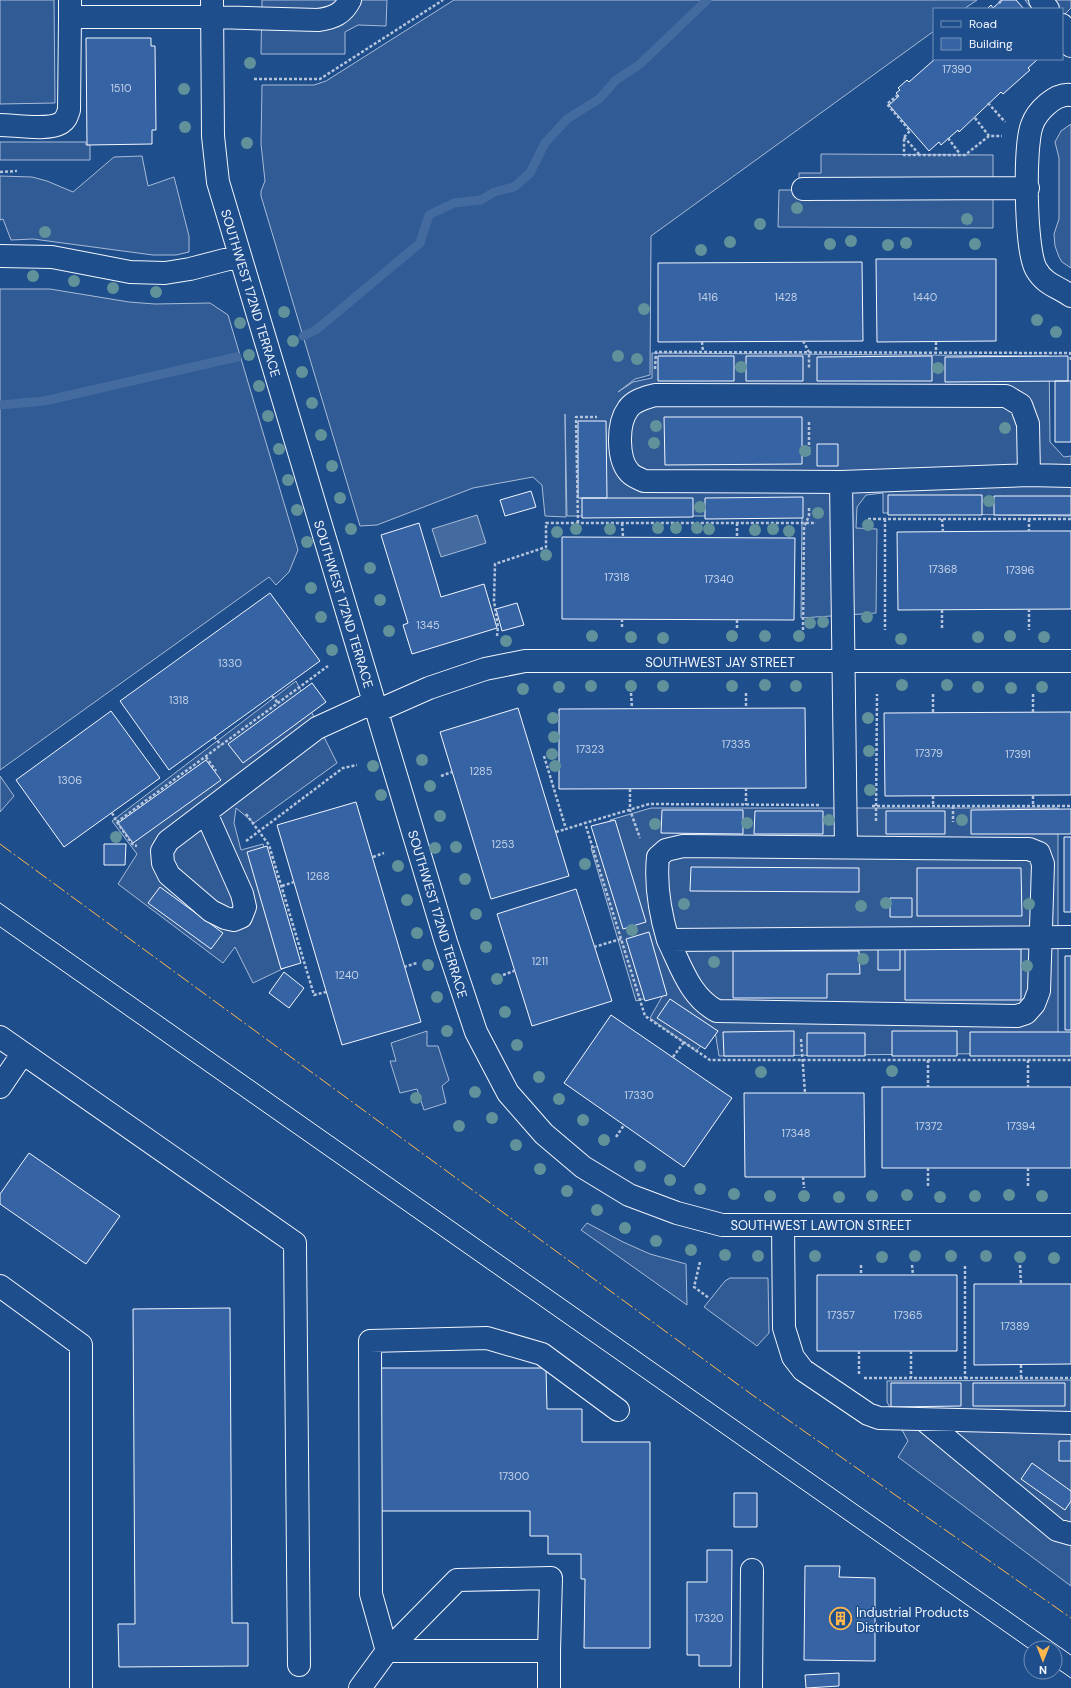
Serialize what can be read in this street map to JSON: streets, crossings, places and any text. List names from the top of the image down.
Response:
{
  "streets": {
    "street": ["SOUTHWEST 172ND TERRACE", "SOUTHWEST JAY STREET", "SOUTHWEST LAWTON STREET"]
  },
  "crossings": [
    ["SOUTHWEST 172ND TERRACE", "SOUTHWEST JAY STREET"],
    ["SOUTHWEST 172ND TERRACE", "SOUTHWEST LAWTON STREET"]
  ],
  "places": {
    "building": ["Industrial Products Distributor"]
  },
  "house_numbers": [
    "17390",
    "1510",
    "1416",
    "1428",
    "1440",
    "17368",
    "17396",
    "17318",
    "17340",
    "1345",
    "1330",
    "1318",
    "17335",
    "17323",
    "17379",
    "17391",
    "1285",
    "1306",
    "1253",
    "1268",
    "1211",
    "1240",
    "17330",
    "17372",
    "17394",
    "17348",
    "17357",
    "17365",
    "17389",
    "17300",
    "17320"
  ],
  "legend": ["Road", "Building"],
  "north": "bottom"
}
